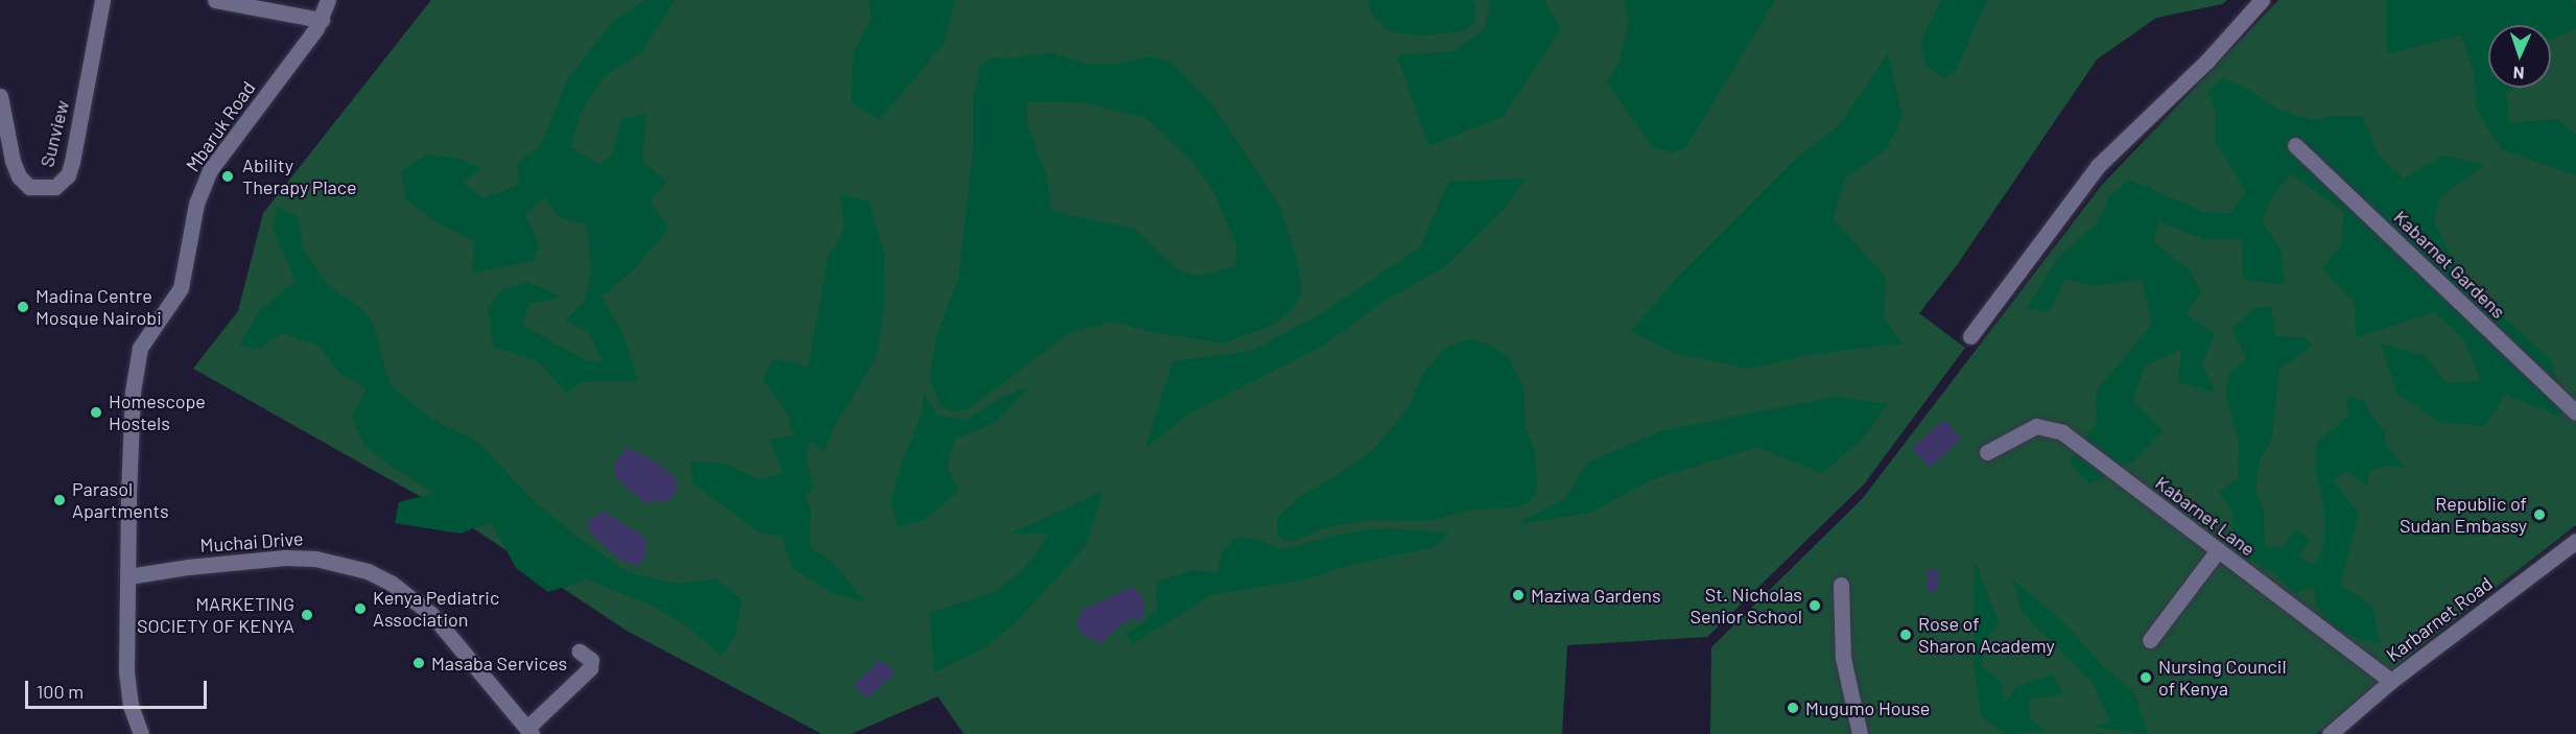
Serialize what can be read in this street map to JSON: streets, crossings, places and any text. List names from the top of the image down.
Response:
{
  "streets": {
    "street": [
      "Mbaruk Road",
      "Sunview",
      "Kabarnet Gardens",
      "Kabarnet Lane",
      "Muchai Drive",
      "Karbarnet Road"
    ]
  },
  "crossings": [
    ["Mbaruk Road", "Muchai Drive"],
    ["Kabarnet Lane", "Karbarnet Road"]
  ],
  "places": [
    "Ability Therapy Place",
    "Madina Centre Mosque Nairobi",
    "Homescope Hostels",
    "Parasol Apartments",
    "Republic of Sudan Embassy",
    "Maziwa Gardens",
    "St. Nicholas Senior School",
    "Kenya Pediatric Association",
    "MARKETING SOCIETY OF KENYA",
    "Rose of Sharon Academy",
    "Masaba Services",
    "Nursing Council of Kenya",
    "Mugumo House"
  ],
  "scale_bar": "100 m",
  "north": "bottom"
}
